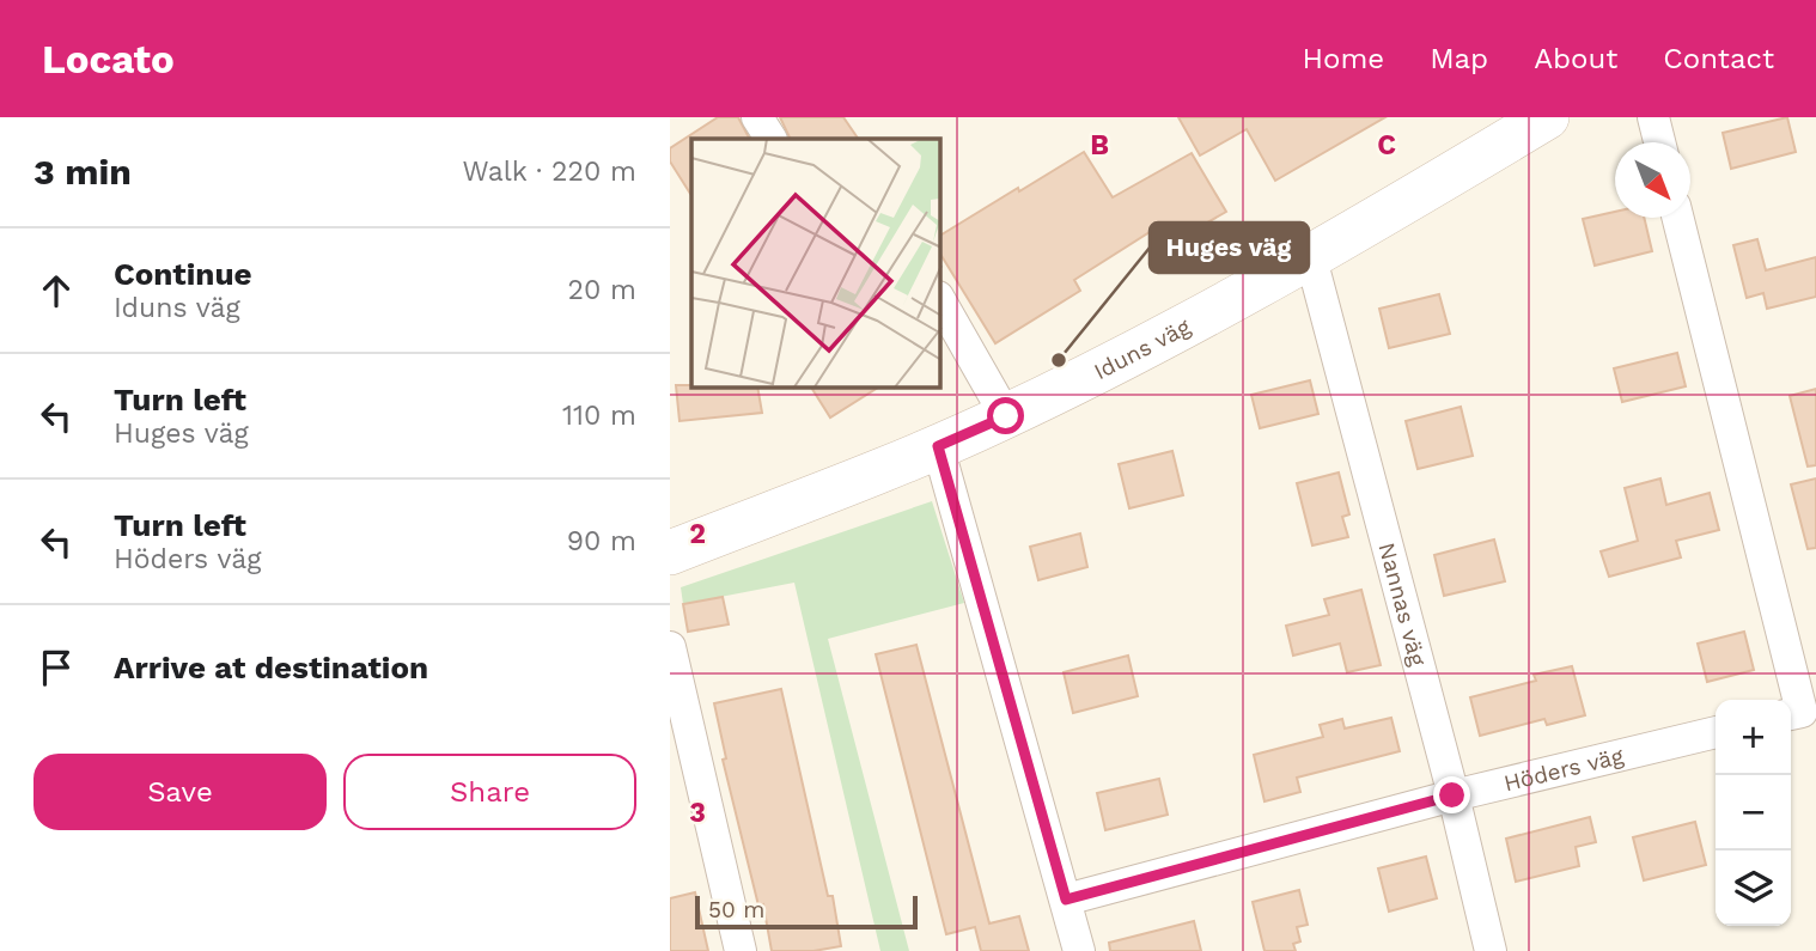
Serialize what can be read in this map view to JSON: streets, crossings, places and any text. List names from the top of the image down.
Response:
{
  "streets": {
    "street": ["Iduns väg", "Nannas väg", "Höders väg"]
  },
  "crossings": [
    ["Iduns väg", "Nannas väg"],
    ["Nannas väg", "Höders väg"]
  ],
  "places": ["Huges väg"],
  "scale_bar": "50 m",
  "north": "bottom right",
  "page": {
    "header": "Locato",
    "nav": [
      "Home",
      "Map",
      "About",
      "Contact"
    ],
    "heading": ["3 min", "Walk · 220 m"],
    "list": [
      ["Continue", "Iduns väg", "20 m"],
      ["Turn left", "Huges väg", "110 m"],
      ["Turn left", "Höders väg", "90 m"],
      "Arrive at destination"
    ],
    "map_buttons": ["+", "−"],
    "buttons": ["Save", "Share"],
    "scale": "50 m"
  },
  "grid": {
    "columns": ["B", "C"],
    "rows": ["2", "3"]
  }
}
